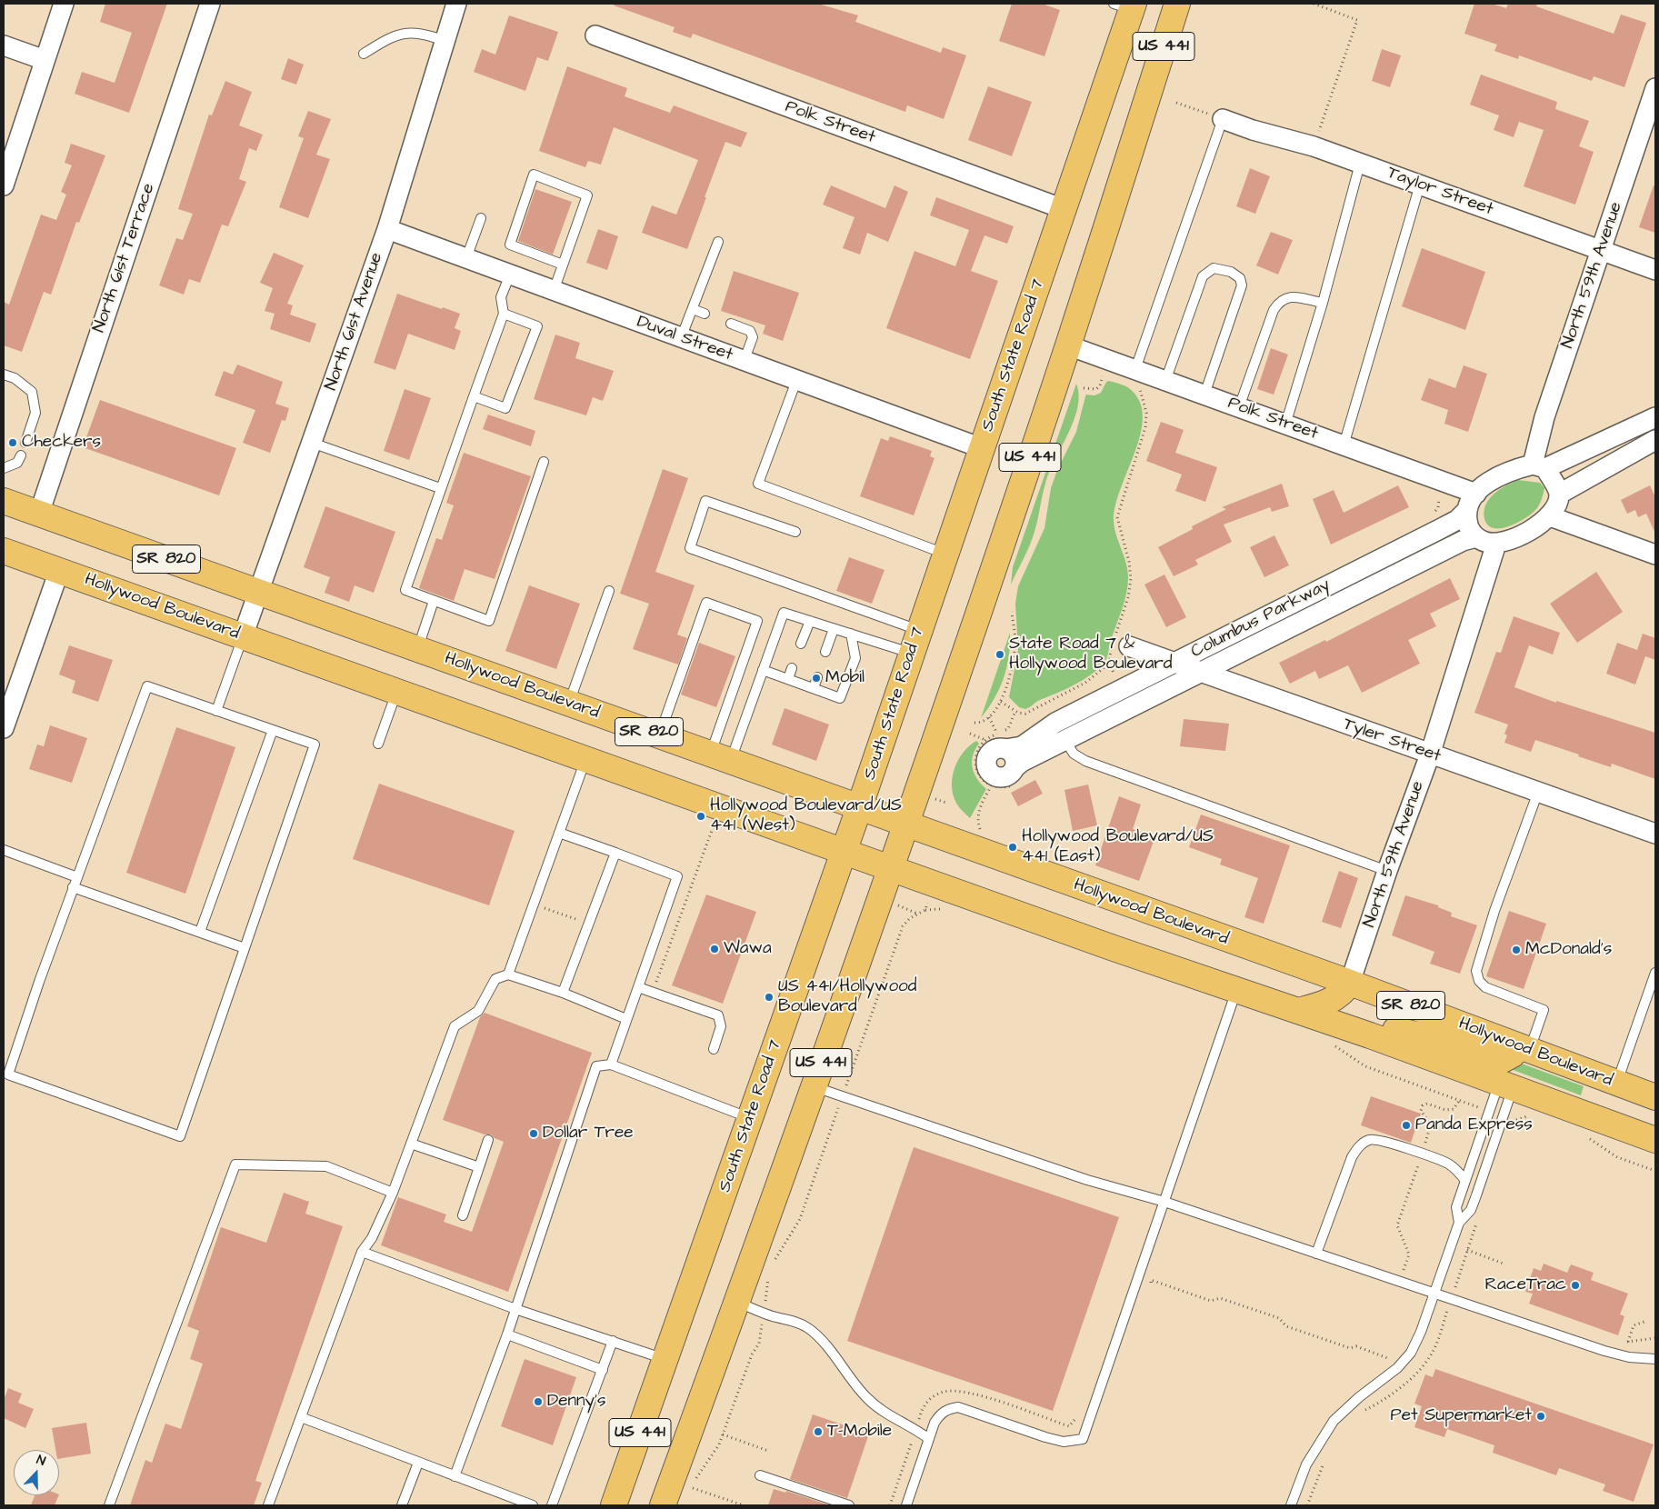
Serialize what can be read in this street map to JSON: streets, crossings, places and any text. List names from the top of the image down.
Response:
{
  "streets": {
    "main road": [
      "US 441",
      "South State Road 7",
      "SR 820",
      "Hollywood Boulevard"
    ],
    "street": [
      "Polk Street",
      "Taylor Street",
      "North 61st Terrace",
      "North 59th Avenue",
      "North 61st Avenue",
      "Duval Street",
      "Columbus Parkway",
      "Tyler Street"
    ]
  },
  "crossings": [
    ["US 441", "Polk Street"],
    ["US 441", "Hollywood Boulevard"],
    ["Polk Street", "North 59th Avenue"],
    ["Polk Street", "South State Road 7"],
    ["Polk Street", "Columbus Parkway"],
    ["Taylor Street", "North 59th Avenue"],
    ["North 61st Terrace", "Hollywood Boulevard"],
    ["North 59th Avenue", "Hollywood Boulevard"],
    ["North 59th Avenue", "Columbus Parkway"],
    ["North 59th Avenue", "Tyler Street"],
    ["North 61st Avenue", "Duval Street"],
    ["North 61st Avenue", "Hollywood Boulevard"],
    ["Duval Street", "South State Road 7"],
    ["South State Road 7", "Hollywood Boulevard"],
    ["Columbus Parkway", "Tyler Street"]
  ],
  "places": [
    "Checkers",
    "State Road 7 & Hollywood Boulevard",
    "Mobil",
    "Hollywood Boulevard/US 441 (West)",
    "Hollywood Boulevard/US 441 (East)",
    "Wawa",
    "McDonald's",
    "US 441/Hollywood Boulevard",
    "Panda Express",
    "Dollar Tree",
    "RaceTrac",
    "Denny's",
    "Pet Supermarket",
    "T-Mobile"
  ],
  "north": "top"
}
